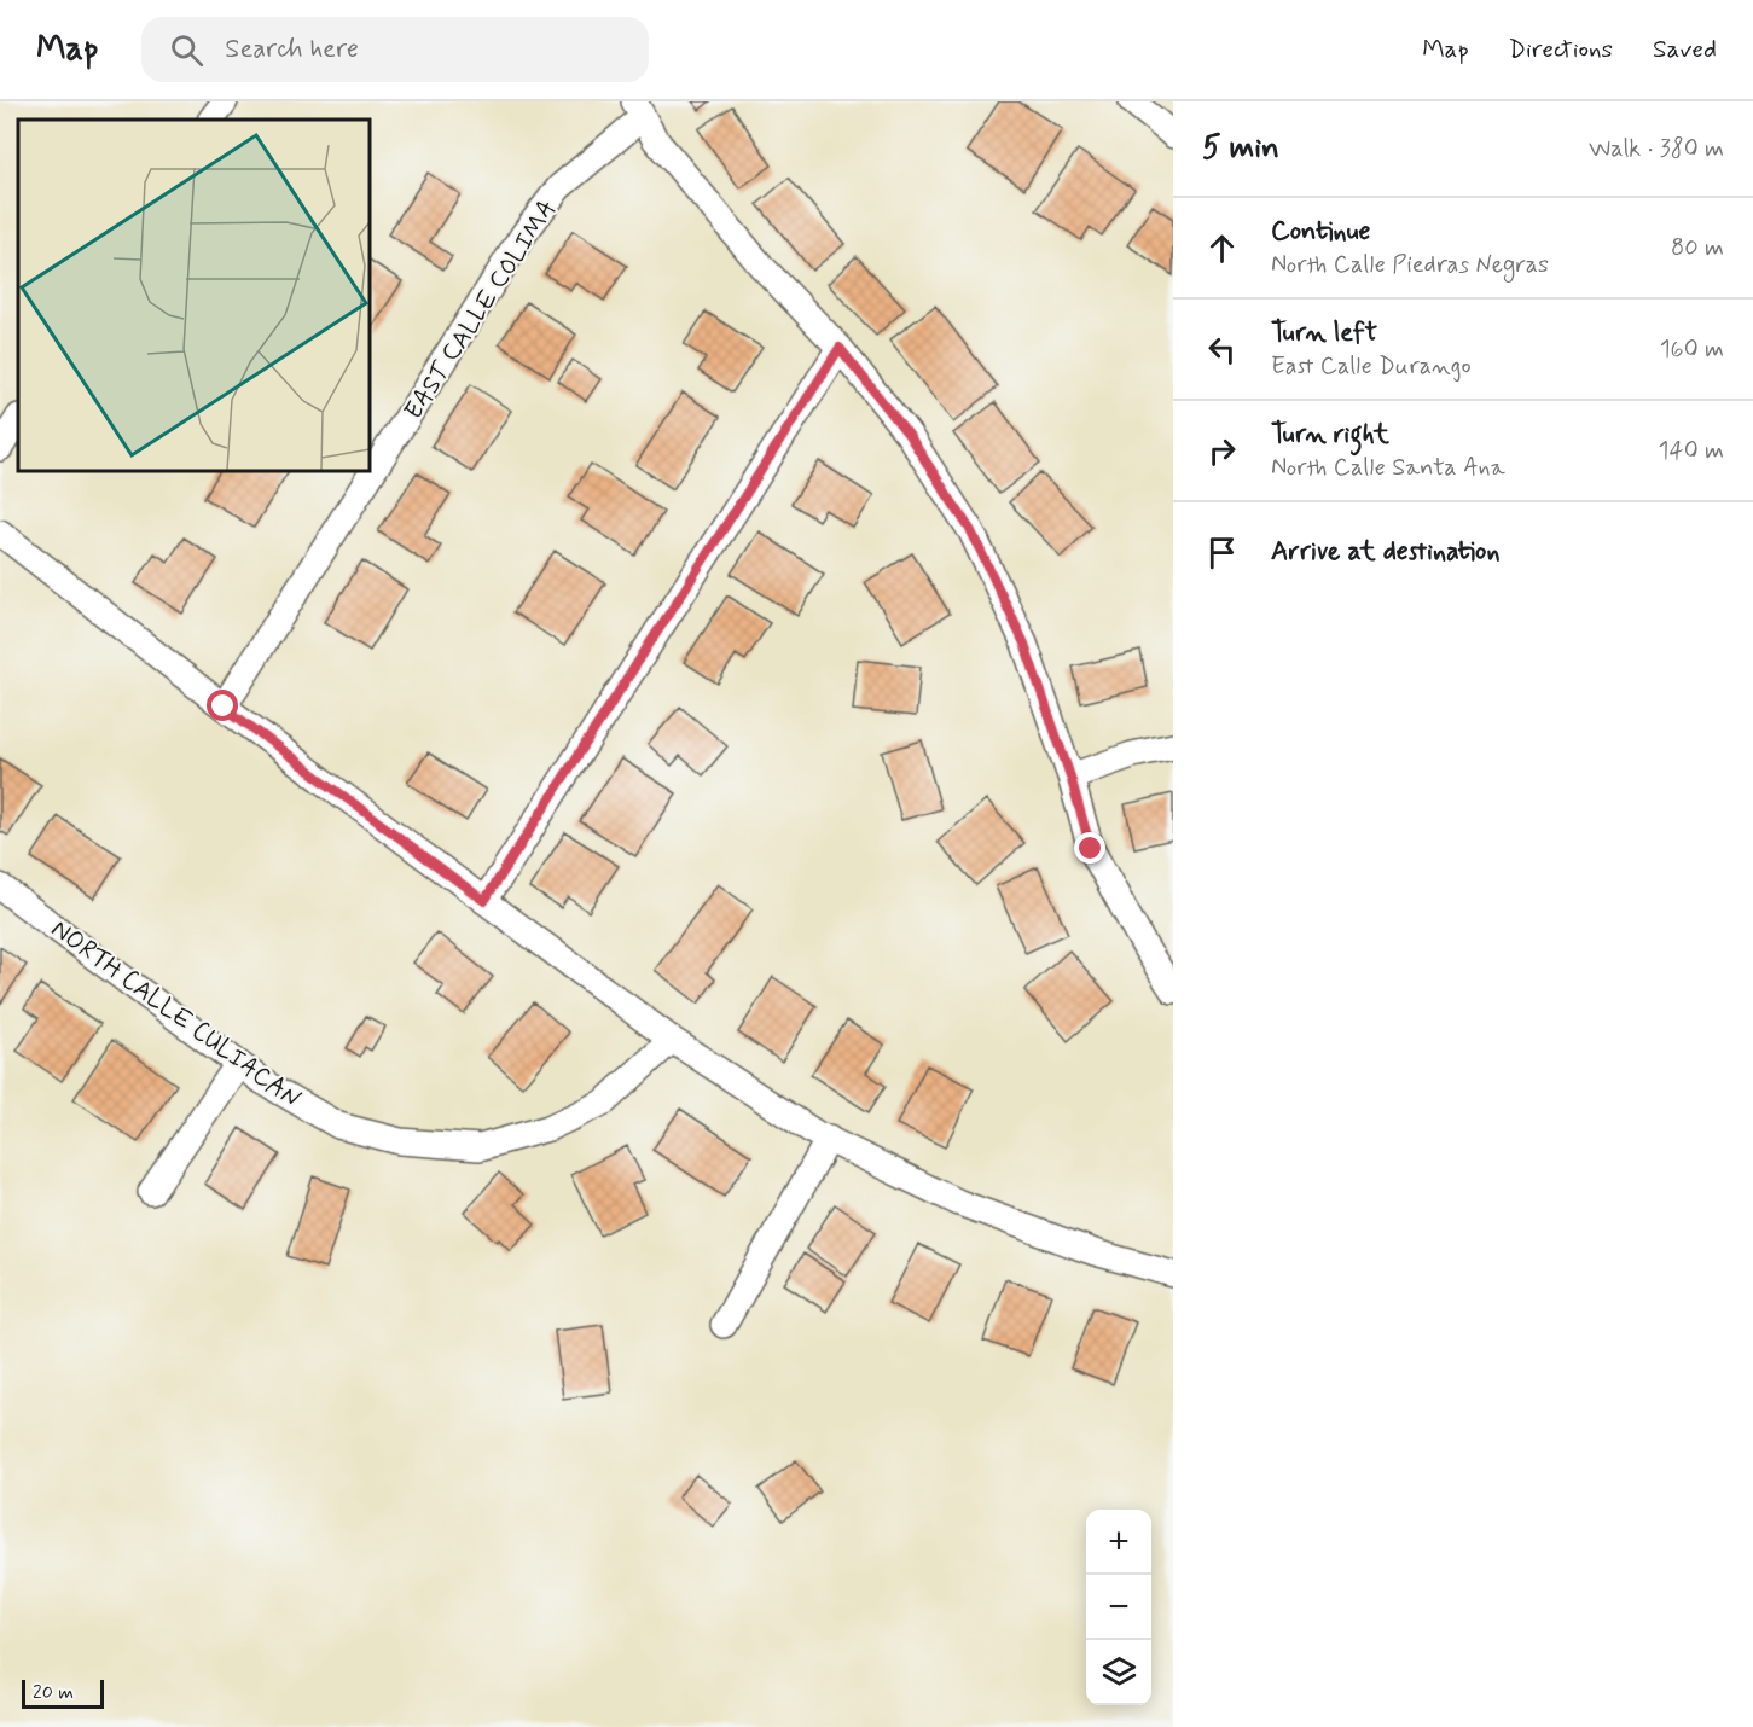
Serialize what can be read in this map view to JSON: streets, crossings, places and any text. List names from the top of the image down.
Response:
{
  "streets": {
    "street": ["EAST CALLE COLIMA", "NORTH CALLE CULIACAN"]
  },
  "scale_bar": "20 m",
  "page": {
    "header": "Map",
    "search": "Search here",
    "nav": ["Map", "Directions", "Saved"],
    "heading": ["5 min", "Walk · 380 m"],
    "list": [
      ["Continue", "North Calle Piedras Negras", "80 m"],
      ["Turn left", "East Calle Durango", "160 m"],
      ["Turn right", "North Calle Santa Ana", "140 m"],
      "Arrive at destination"
    ],
    "map_buttons": ["+", "−"],
    "scale": "20 m"
  }
}
